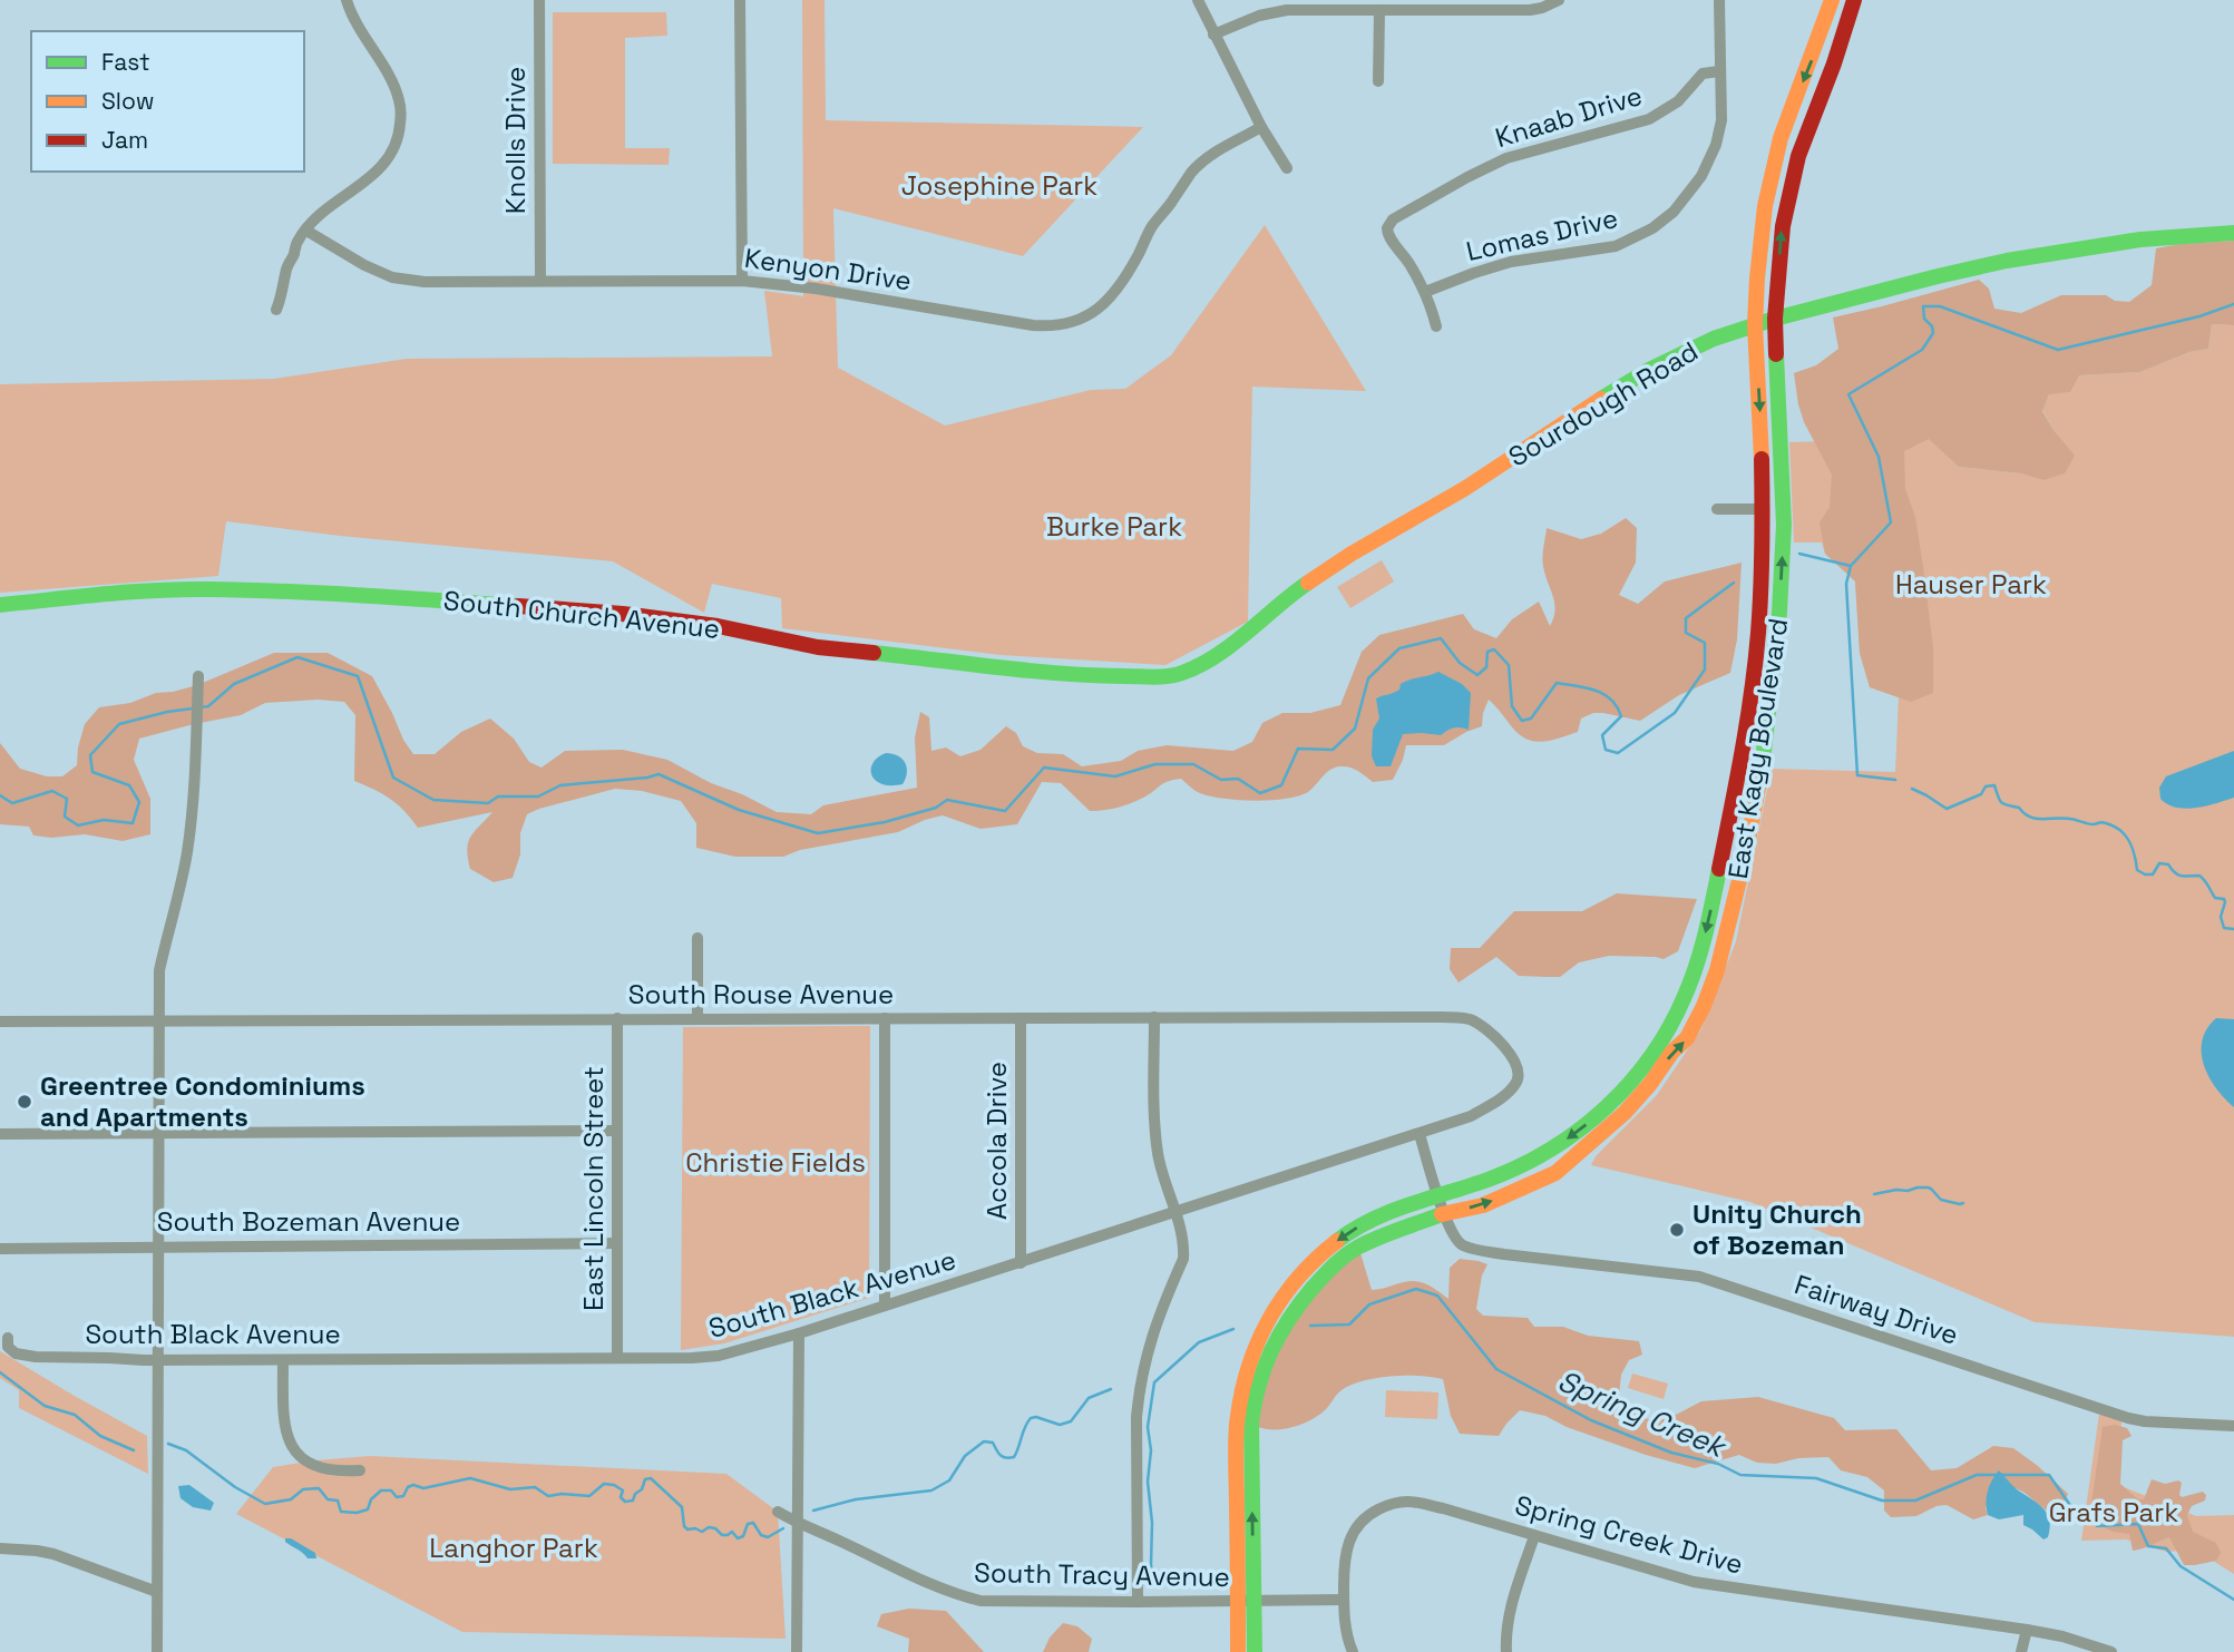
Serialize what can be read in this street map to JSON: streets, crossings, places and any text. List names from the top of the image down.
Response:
{
  "streets": {
    "main road": ["Sourdough Road", "South Church Avenue", "East Kagy Boulevard"],
    "street": [
      "Knaab Drive",
      "Knolls Drive",
      "Lomas Drive",
      "Kenyon Drive",
      "South Rouse Avenue",
      "Accola Drive",
      "East Lincoln Street",
      "South Bozeman Avenue",
      "South Black Avenue",
      "Fairway Drive",
      "Spring Creek Drive",
      "South Tracy Avenue"
    ]
  },
  "crossings": [
    ["Knaab Drive", "Lomas Drive"],
    ["Knolls Drive", "Kenyon Drive"],
    ["Sourdough Road", "South Church Avenue"],
    ["Sourdough Road", "East Kagy Boulevard"],
    ["East Kagy Boulevard", "Fairway Drive"],
    ["East Kagy Boulevard", "South Tracy Avenue"],
    ["South Rouse Avenue", "Accola Drive"],
    ["South Rouse Avenue", "East Lincoln Street"],
    ["South Rouse Avenue", "South Black Avenue"],
    ["Accola Drive", "South Black Avenue"],
    ["East Lincoln Street", "South Bozeman Avenue"],
    ["East Lincoln Street", "South Black Avenue"],
    ["South Black Avenue", "Fairway Drive"],
    ["Spring Creek Drive", "South Tracy Avenue"]
  ],
  "water": ["Spring Creek"],
  "parks": [
    "Josephine Park",
    "Burke Park",
    "Hauser Park",
    "Christie Fields",
    "Grafs Park",
    "Langhor Park"
  ],
  "places": ["Greentree Condominiums and Apartments", "Unity Church of Bozeman"],
  "legend": ["Fast", "Slow", "Jam"]
}
